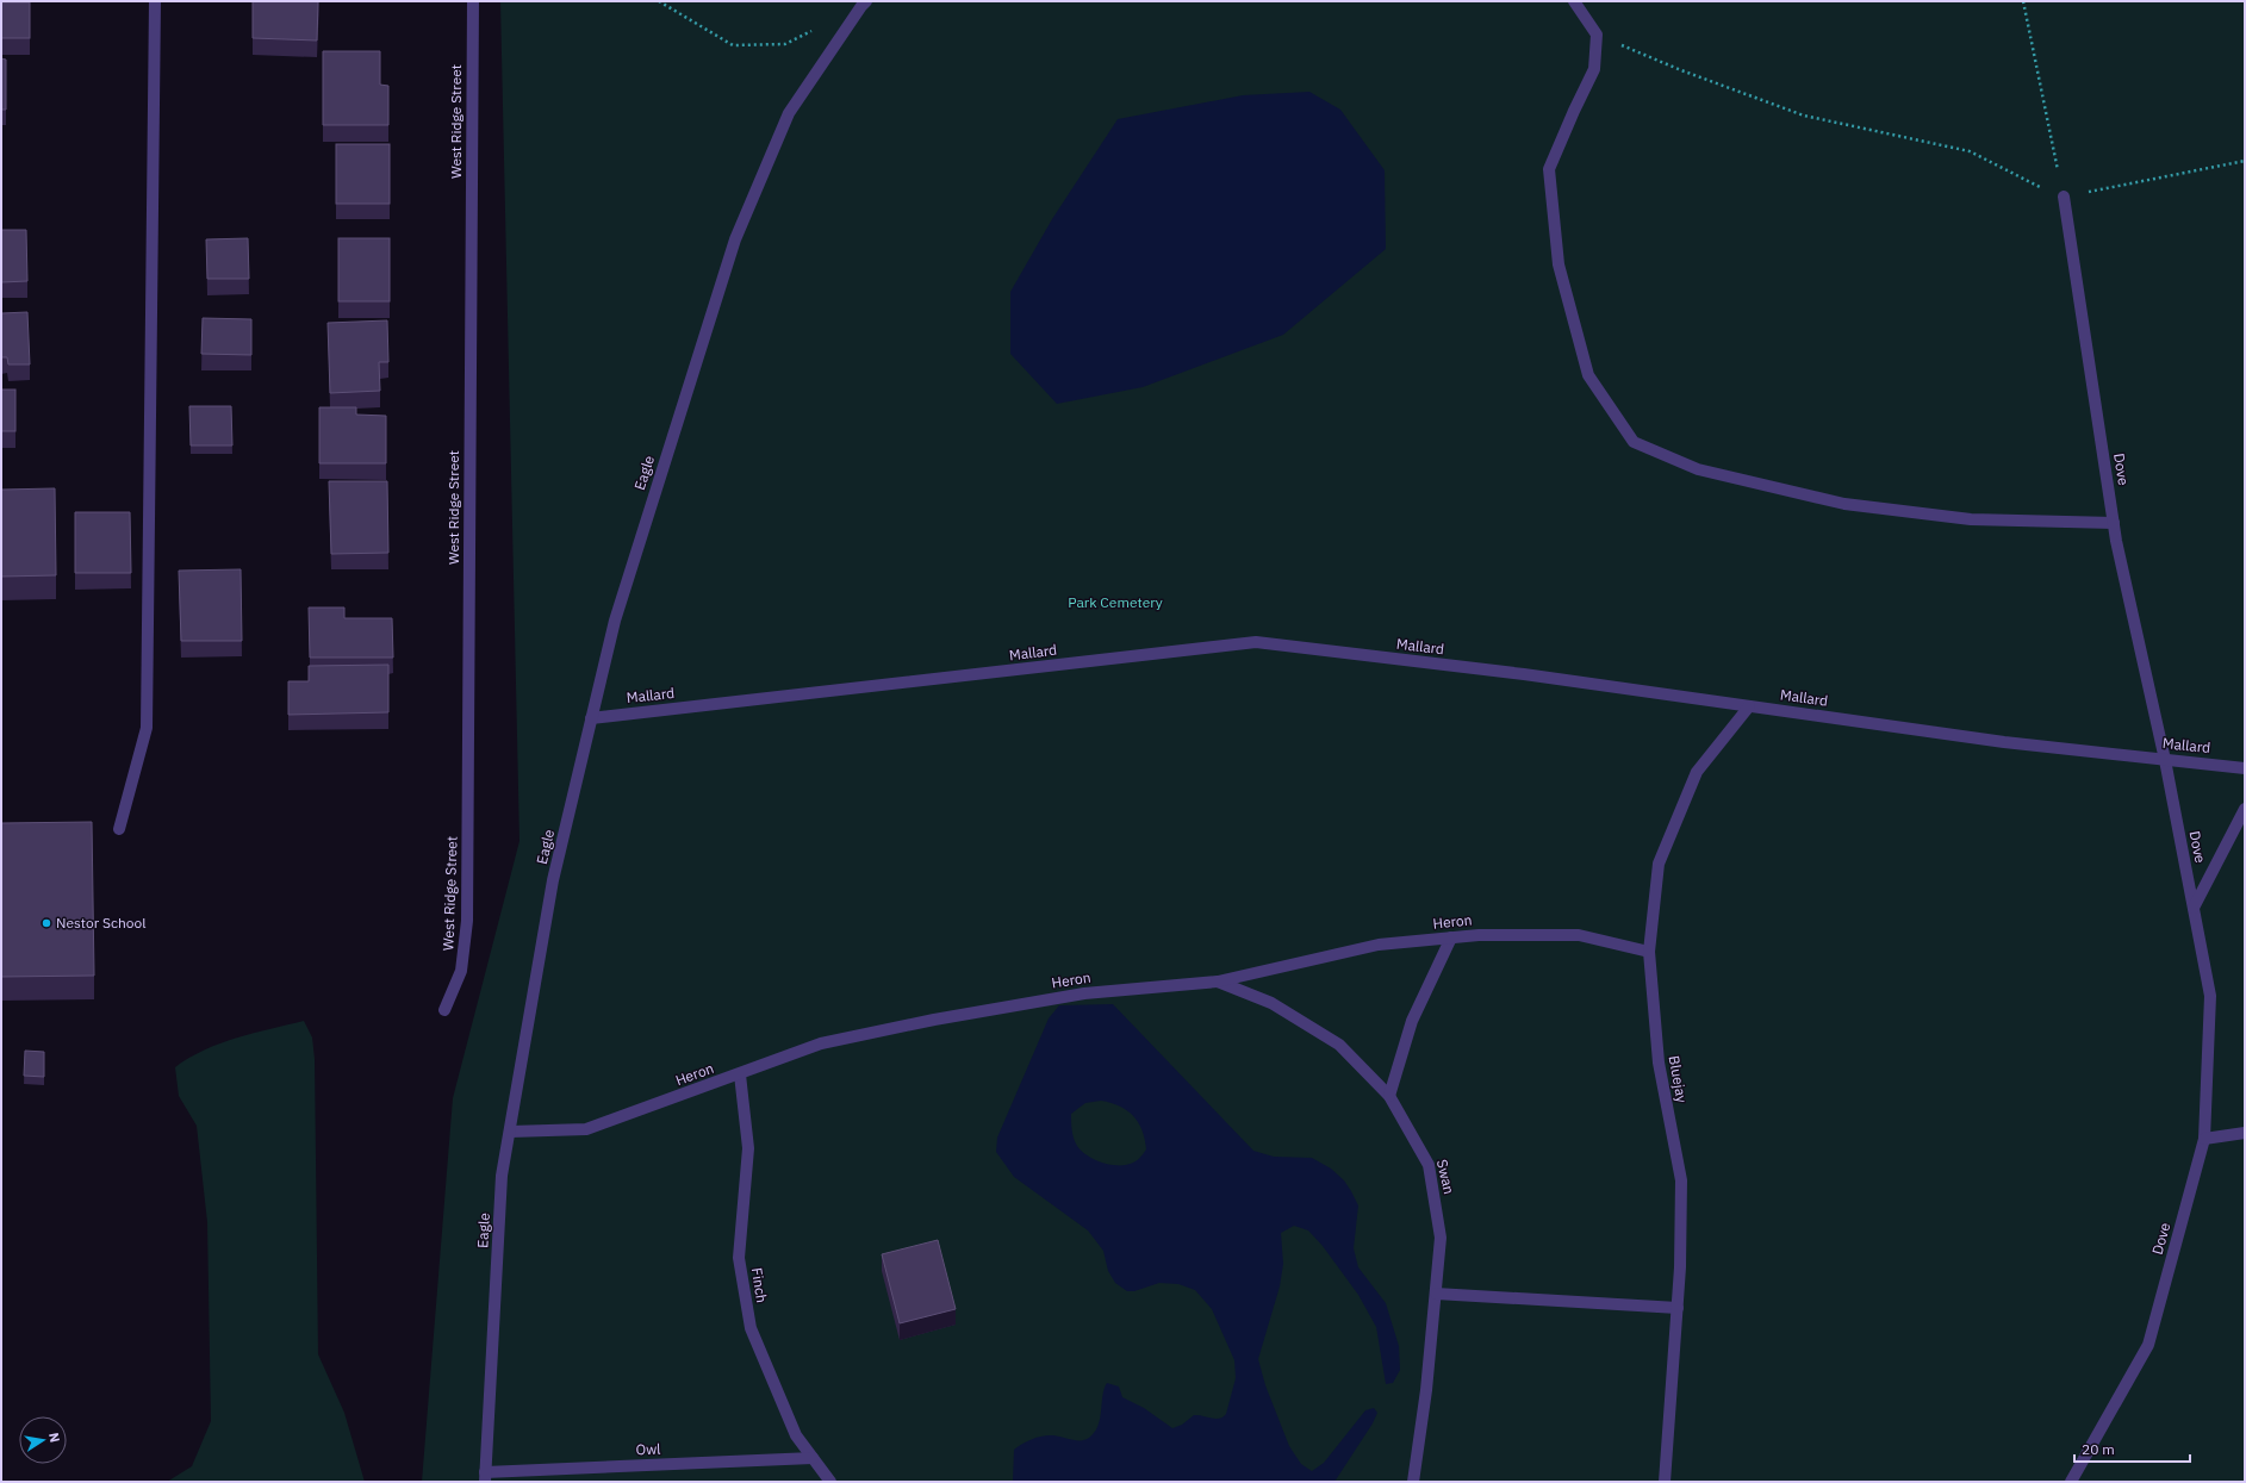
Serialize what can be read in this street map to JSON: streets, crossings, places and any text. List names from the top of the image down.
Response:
{
  "streets": {
    "street": [
      "West Ridge Street",
      "Dove",
      "Eagle",
      "Mallard",
      "Heron",
      "Bluejay",
      "Swan",
      "Finch",
      "Owl"
    ]
  },
  "crossings": [
    ["Dove", "Mallard"],
    ["Eagle", "Mallard"],
    ["Eagle", "Heron"],
    ["Eagle", "Owl"],
    ["Mallard", "Bluejay"],
    ["Heron", "Bluejay"],
    ["Heron", "Swan"],
    ["Heron", "Finch"],
    ["Finch", "Owl"]
  ],
  "parks": ["Park Cemetery"],
  "places": ["Nestor School"],
  "scale_bar": "20 m",
  "north": "right"
}
